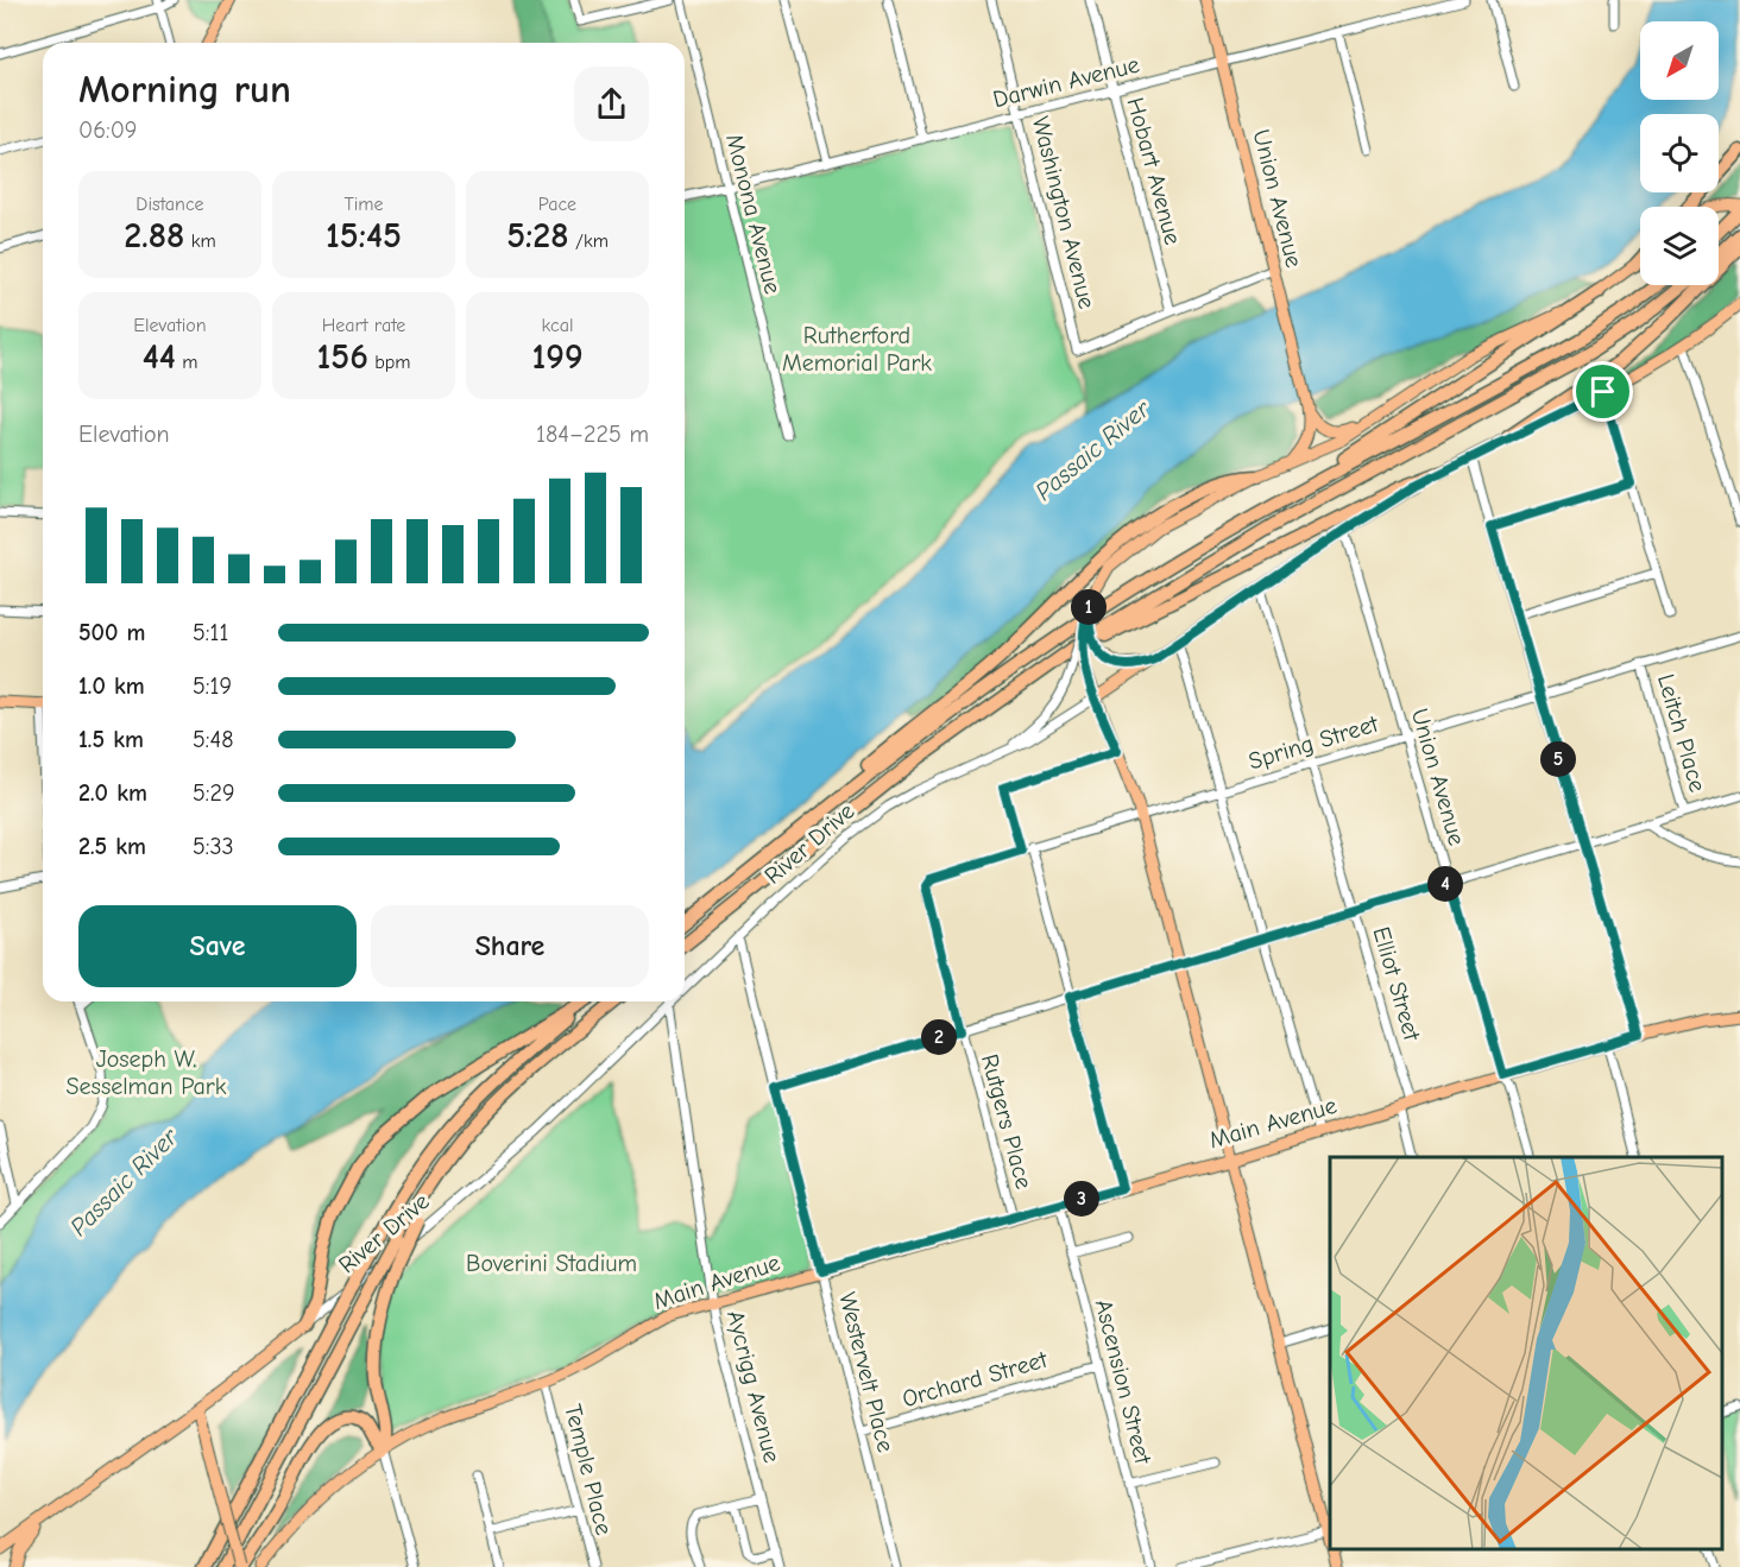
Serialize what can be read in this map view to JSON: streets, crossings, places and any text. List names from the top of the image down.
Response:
{
  "streets": {
    "main road": ["Union Avenue", "River Drive", "Main Avenue"],
    "street": [
      "Darwin Avenue",
      "Hobart Avenue",
      "Washington Avenue",
      "Monona Avenue",
      "Leitch Place",
      "Spring Street",
      "Elliot Street",
      "Rutgers Place",
      "Westervelt Place",
      "Orchard Street",
      "Ascension Street",
      "Aycrigg Avenue",
      "Temple Place"
    ]
  },
  "crossings": [
    ["Darwin Avenue", "Hobart Avenue"],
    ["Darwin Avenue", "Union Avenue"],
    ["Darwin Avenue", "Washington Avenue"],
    ["Darwin Avenue", "Monona Avenue"],
    ["Hobart Avenue", "Washington Avenue"],
    ["Union Avenue", "Spring Street"],
    ["Union Avenue", "River Drive"],
    ["Union Avenue", "Main Avenue"],
    ["Leitch Place", "Spring Street"],
    ["Spring Street", "Elliot Street"],
    ["Spring Street", "Rutgers Place"],
    ["River Drive", "Elliot Street"],
    ["River Drive", "Westervelt Place"],
    ["River Drive", "Aycrigg Avenue"],
    ["Elliot Street", "Main Avenue"],
    ["Rutgers Place", "Main Avenue"],
    ["Main Avenue", "Westervelt Place"],
    ["Main Avenue", "Ascension Street"],
    ["Main Avenue", "Aycrigg Avenue"],
    ["Main Avenue", "Temple Place"],
    ["Westervelt Place", "Orchard Street"],
    ["Orchard Street", "Ascension Street"]
  ],
  "water": ["Passaic River"],
  "parks": ["Rutherford Memorial Park", "Joseph W. Sesselman Park", "Boverini Stadium"],
  "north": "bottom left",
  "page": {
    "heading": ["Morning run", "06:09"],
    "stats": [
      ["Distance", "2.88 km"],
      ["Time", "15:45"],
      ["Pace", "5:28 /km"],
      ["Elevation", "44 m"],
      ["Heart rate", "156 bpm"],
      ["kcal", "199"]
    ],
    "chart": ["Elevation", "184–225 m"],
    "pins": [
      "1",
      "5",
      "4",
      "2",
      "3"
    ],
    "list": [
      {
        "name": "500 m",
        "note": "5:11"
      },
      {
        "name": "1.0 km",
        "note": "5:19"
      },
      {
        "name": "1.5 km",
        "note": "5:48"
      },
      {
        "name": "2.0 km",
        "note": "5:29"
      },
      {
        "name": "2.5 km",
        "note": "5:33"
      }
    ],
    "buttons": ["Save", "Share"]
  }
}
